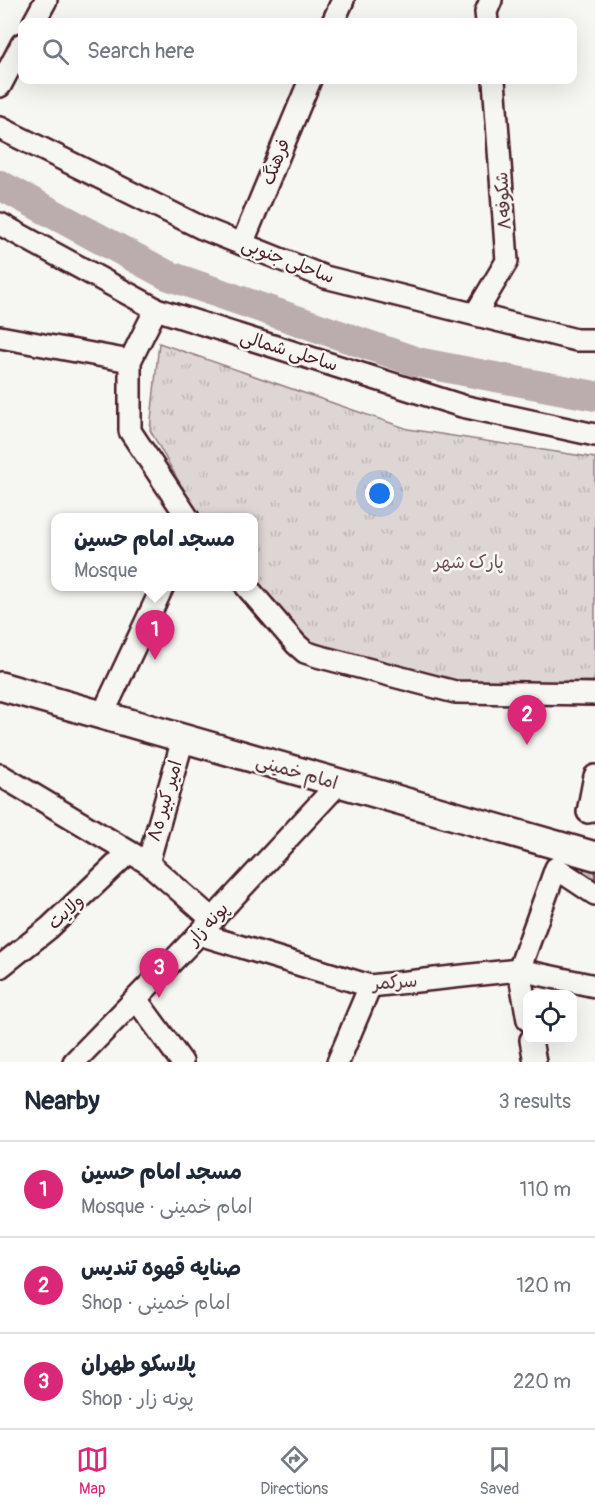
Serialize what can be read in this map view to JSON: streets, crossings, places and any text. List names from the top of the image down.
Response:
{
  "streets": {
    "main road": ["امام خمینی"],
    "street": [
      "فرهنگ",
      "شکوفه۸",
      "ساحلی جنوبی",
      "ساحلی شمالی",
      "امیر کبیر ه۸",
      "ولایت",
      "پونه زار",
      "سرکمر"
    ]
  },
  "crossings": [
    ["فرهنگ", "ساحلی جنوبی"],
    ["شکوفه۸", "ساحلی جنوبی"],
    ["امام خمینی", "امیر کبیر ه۸"],
    ["امام خمینی", "پونه زار"],
    ["پونه زار", "سرکمر"]
  ],
  "parks": ["پارک شهر"],
  "page": {
    "search": "Search here",
    "popup": ["مسجد امام حسین", "Mosque"],
    "pins": ["1", "2", "3"],
    "heading": ["Nearby", "3 results"],
    "list": [
      {
        "mark": "1",
        "name": "مسجد امام حسین",
        "note": "Mosque · امام خمینی",
        "value": "110 m"
      },
      {
        "mark": "2",
        "name": "صنایه قهوه تندیس",
        "note": "Shop · امام خمینی",
        "value": "120 m"
      },
      {
        "mark": "3",
        "name": "پلاسکو طهران",
        "note": "Shop · پونه زار",
        "value": "220 m"
      }
    ],
    "nav": ["Map", "Directions", "Saved"]
  }
}
